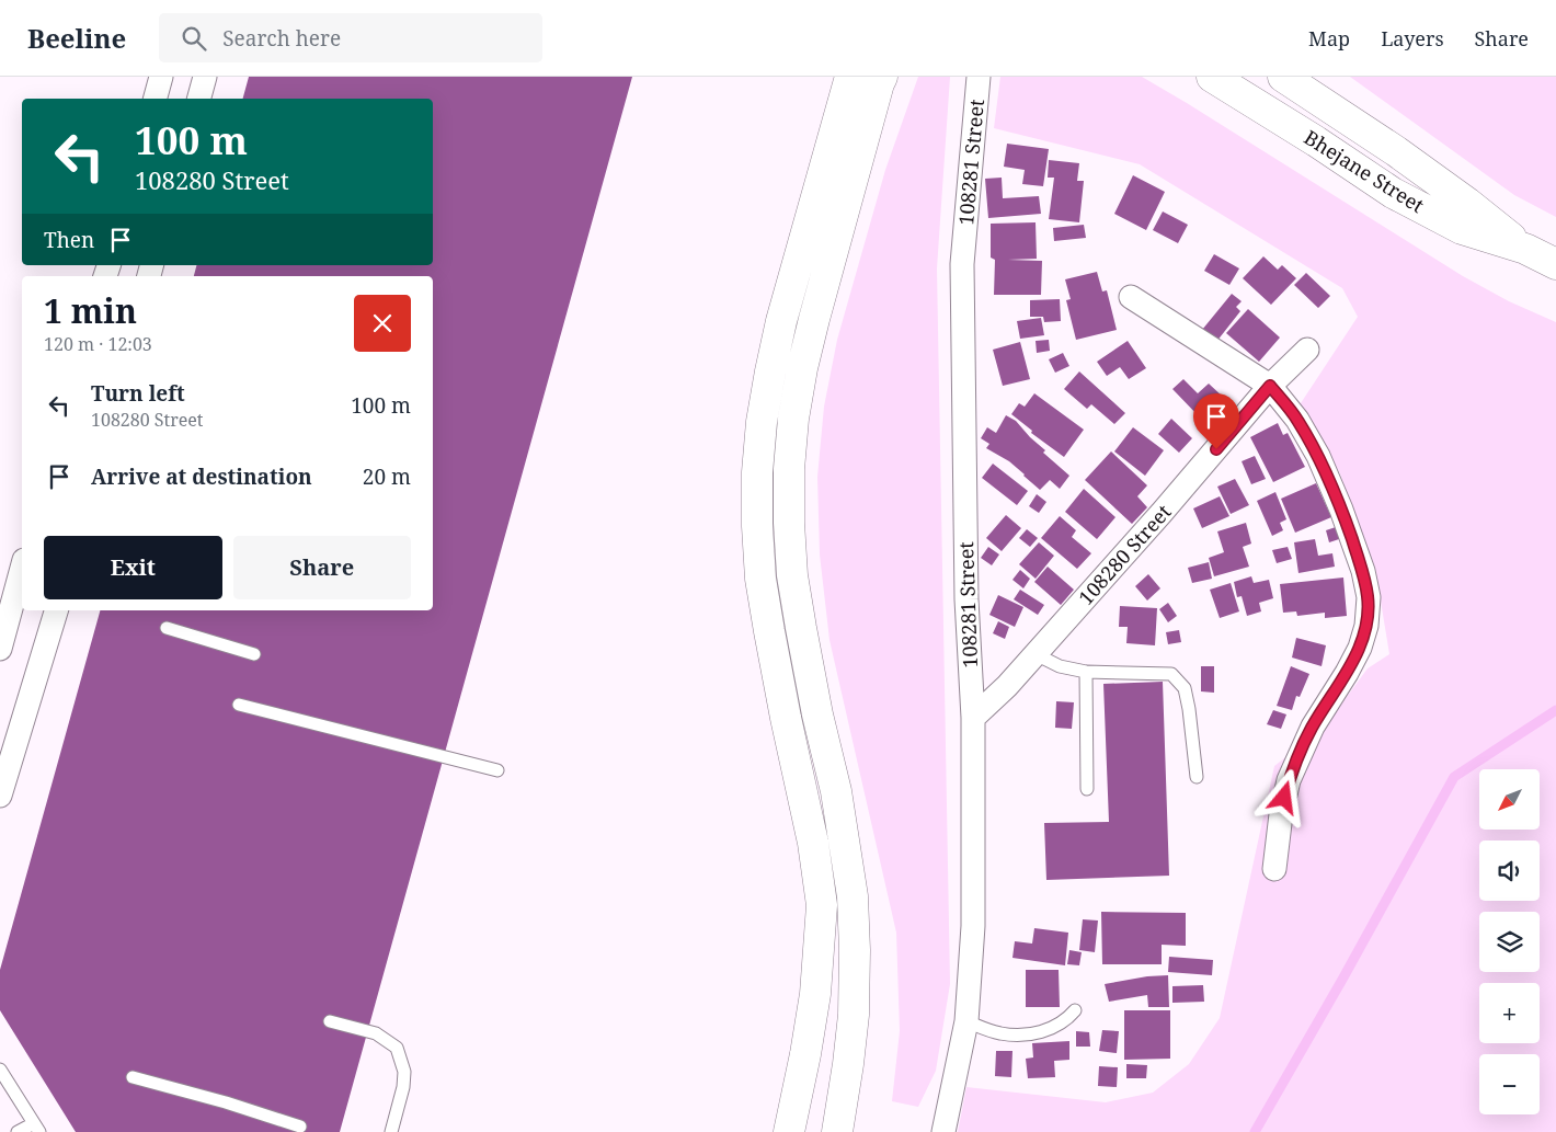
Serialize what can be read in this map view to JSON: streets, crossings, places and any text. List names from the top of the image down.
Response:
{
  "streets": {
    "street": ["108281 Street", "Bhejane Street", "108280 Street"]
  },
  "crossings": [
    ["108281 Street", "108280 Street"]
  ],
  "north": "bottom left",
  "page": {
    "header": "Beeline",
    "search": "Search here",
    "nav": ["Map", "Layers", "Share"],
    "turn": ["100 m", "108280 Street"],
    "then": "Then",
    "heading": ["1 min", "120 m · 12:03"],
    "list": [
      {
        "name": "Turn left",
        "note": "108280 Street",
        "value": "100 m"
      },
      {
        "name": "Arrive at destination",
        "value": "20 m"
      }
    ],
    "buttons": ["Exit", "Share"],
    "map_buttons": ["+", "−"]
  }
}
